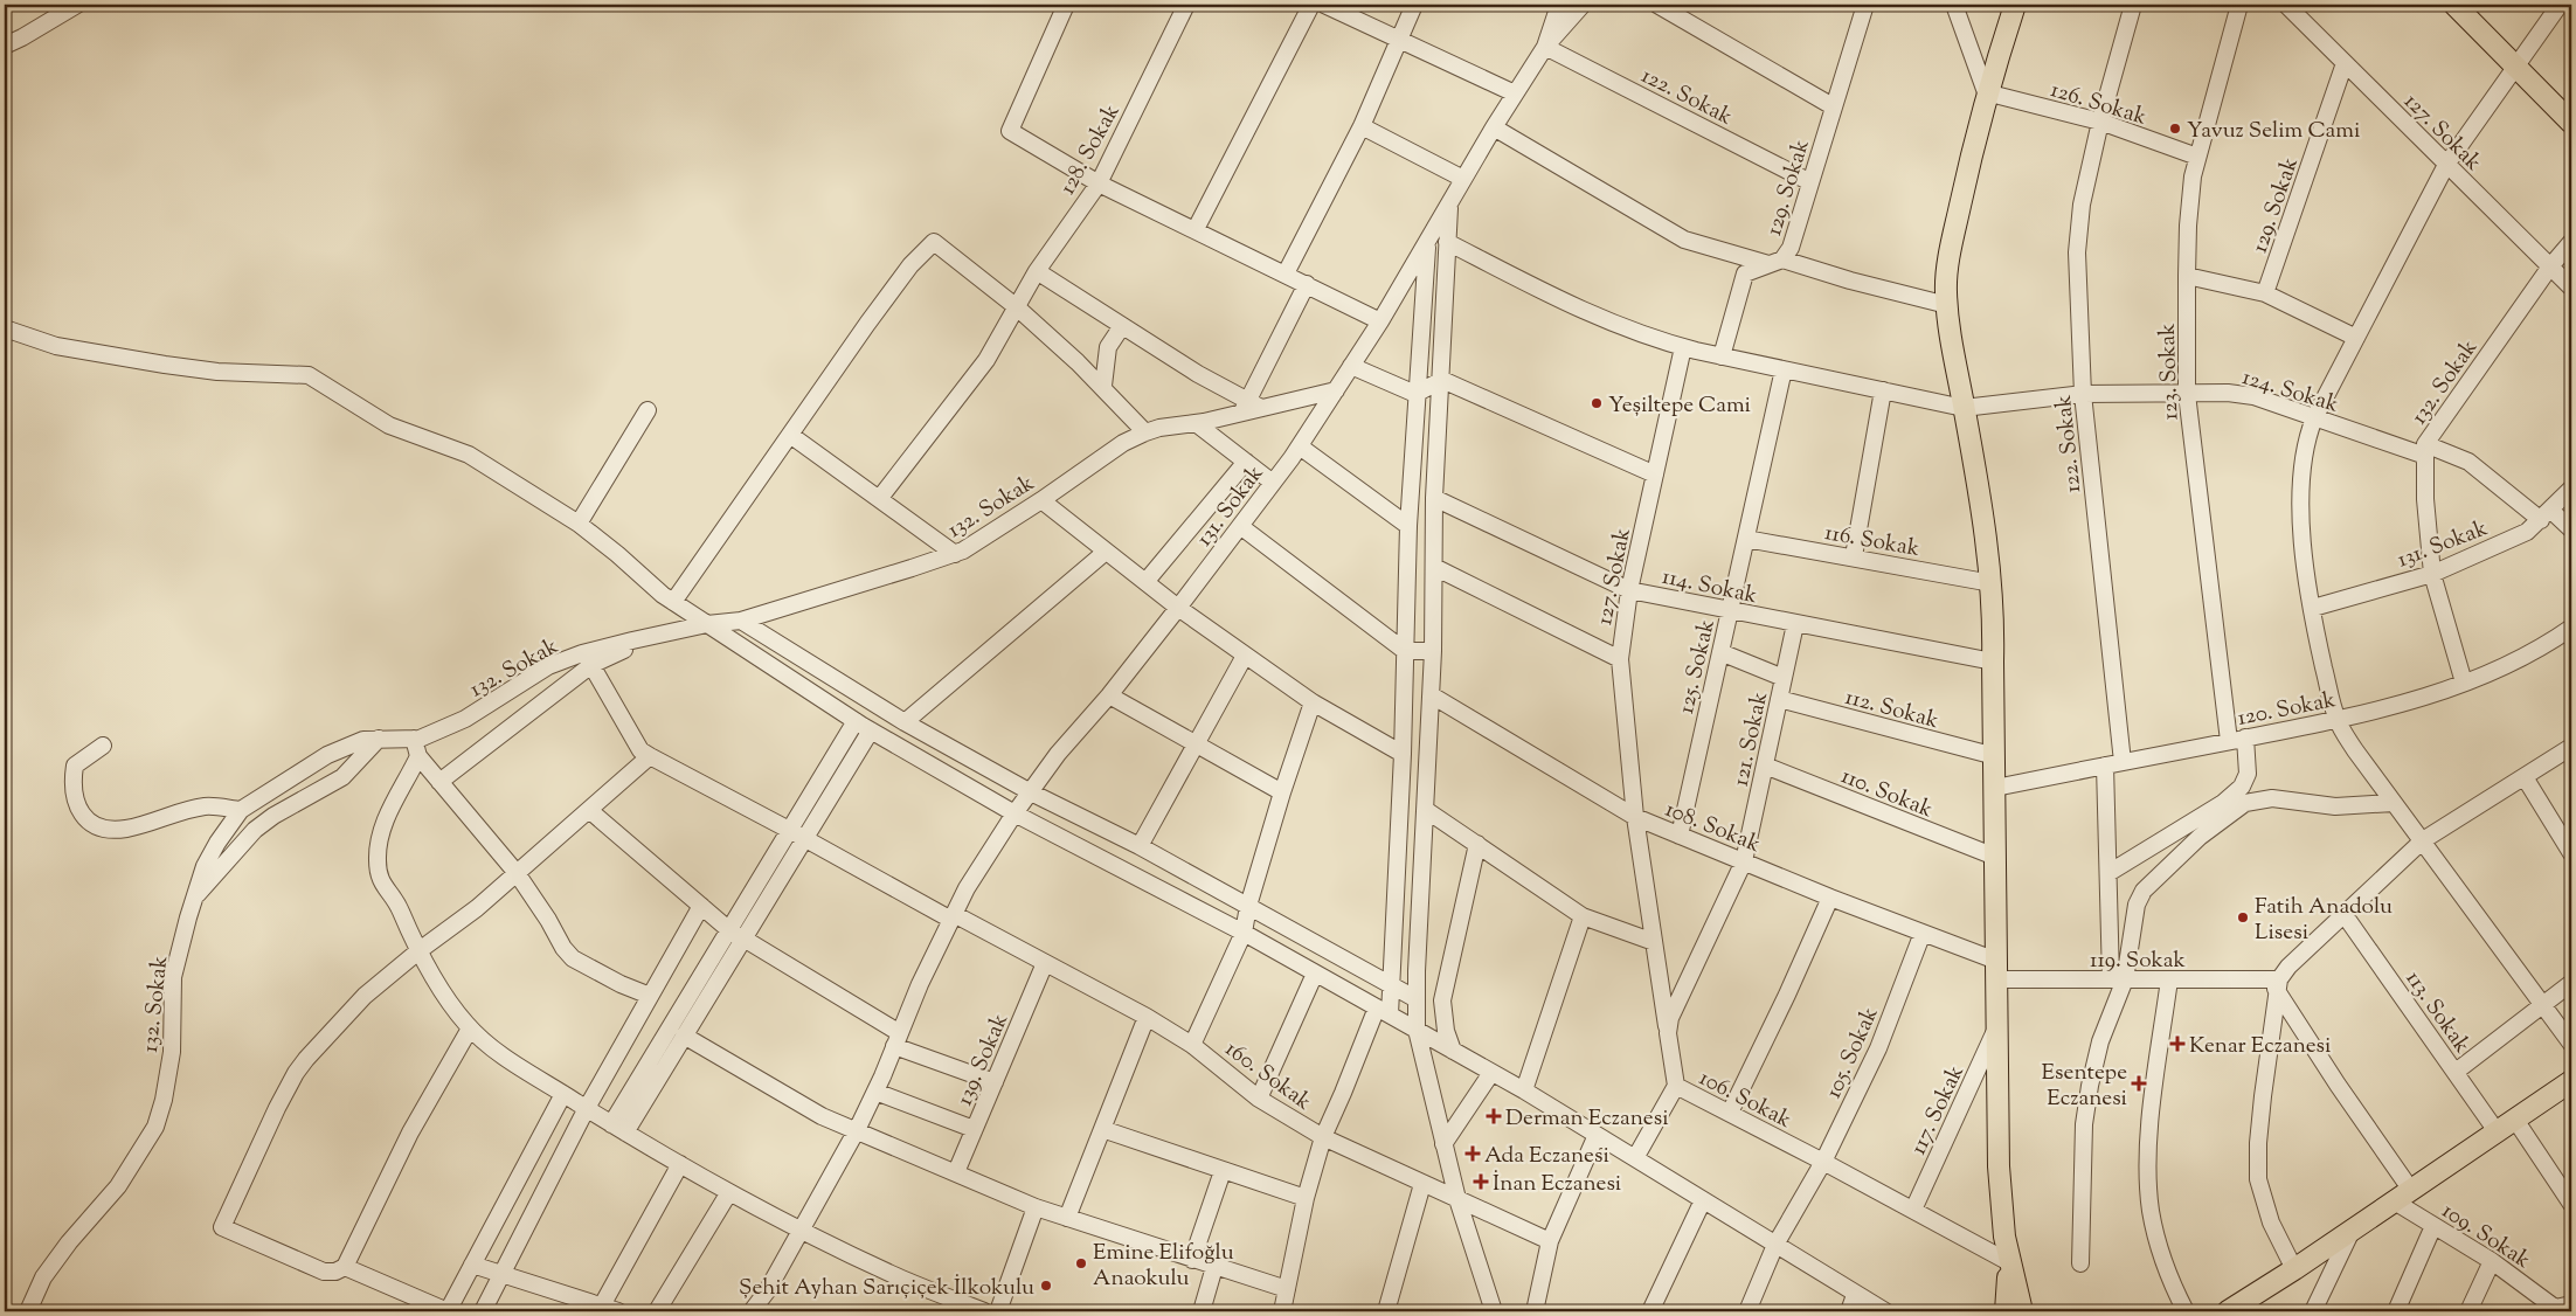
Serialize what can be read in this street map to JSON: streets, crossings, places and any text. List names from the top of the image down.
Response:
{
  "streets": {
    "street": [
      "122. Sokak",
      "126. Sokak",
      "127. Sokak",
      "128. Sokak",
      "129. Sokak",
      "123. Sokak",
      "132. Sokak",
      "124. Sokak",
      "131. Sokak",
      "116. Sokak",
      "114. Sokak",
      "125. Sokak",
      "112. Sokak",
      "120. Sokak",
      "121. Sokak",
      "110. Sokak",
      "108. Sokak",
      "119. Sokak",
      "113. Sokak",
      "105. Sokak",
      "139. Sokak",
      "160. Sokak",
      "106. Sokak",
      "117. Sokak",
      "109. Sokak"
    ]
  },
  "crossings": [
    ["122. Sokak", "126. Sokak"],
    ["122. Sokak", "129. Sokak"],
    ["122. Sokak", "124. Sokak"],
    ["122. Sokak", "131. Sokak"],
    ["122. Sokak", "120. Sokak"],
    ["126. Sokak", "123. Sokak"],
    ["127. Sokak", "129. Sokak"],
    ["127. Sokak", "132. Sokak"],
    ["127. Sokak", "124. Sokak"],
    ["127. Sokak", "114. Sokak"],
    ["127. Sokak", "108. Sokak"],
    ["127. Sokak", "106. Sokak"],
    ["129. Sokak", "124. Sokak"],
    ["123. Sokak", "124. Sokak"],
    ["123. Sokak", "120. Sokak"],
    ["132. Sokak", "124. Sokak"],
    ["132. Sokak", "131. Sokak"],
    ["132. Sokak", "120. Sokak"],
    ["124. Sokak", "131. Sokak"],
    ["124. Sokak", "125. Sokak"],
    ["131. Sokak", "160. Sokak"],
    ["116. Sokak", "125. Sokak"],
    ["114. Sokak", "125. Sokak"],
    ["114. Sokak", "121. Sokak"],
    ["125. Sokak", "108. Sokak"],
    ["112. Sokak", "121. Sokak"],
    ["121. Sokak", "110. Sokak"],
    ["121. Sokak", "108. Sokak"],
    ["121. Sokak", "106. Sokak"],
    ["108. Sokak", "119. Sokak"],
    ["108. Sokak", "105. Sokak"],
    ["108. Sokak", "106. Sokak"],
    ["105. Sokak", "106. Sokak"],
    ["139. Sokak", "160. Sokak"],
    ["106. Sokak", "117. Sokak"]
  ],
  "places": {
    "other": [
      "Yavuz Selim Cami",
      "Yeşiltepe Cami",
      "Fatih Anadolu Lisesi",
      "Emine Elifoğlu Anaokulu",
      "Şehit Ayhan Sarıçiçek İlkokulu"
    ],
    "health": [
      "Kenar Eczanesi",
      "Esentepe Eczanesi",
      "Derman Eczanesi",
      "Ada Eczanesi",
      "İnan Eczanesi"
    ]
  }
}
